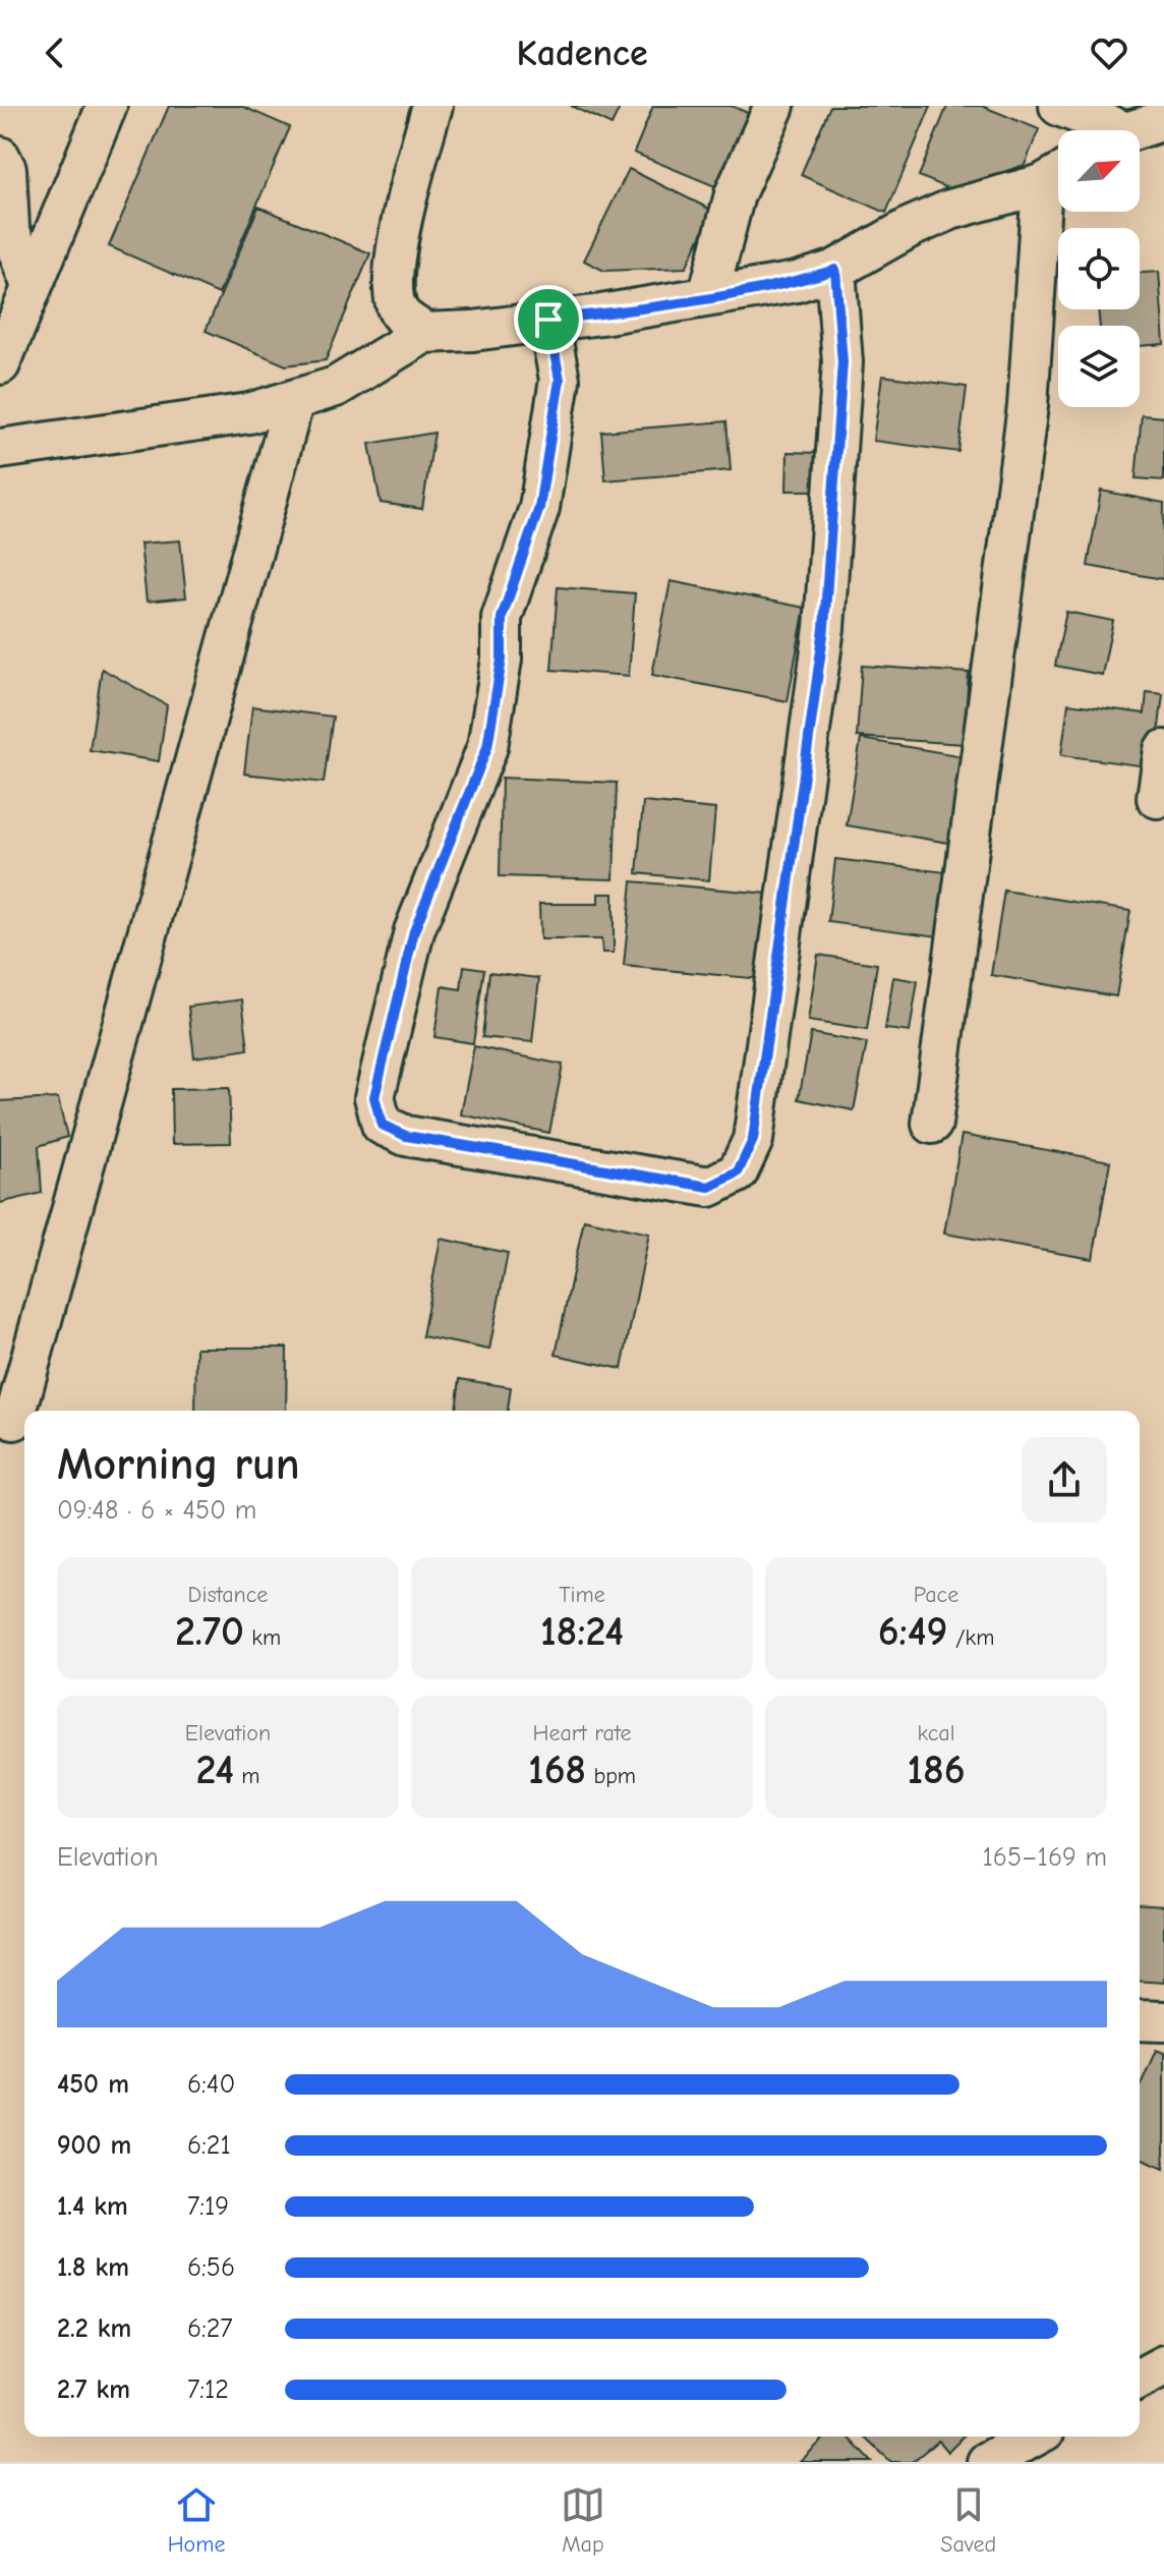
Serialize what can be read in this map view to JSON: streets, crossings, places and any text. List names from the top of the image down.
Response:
{
  "north": "top right",
  "page": {
    "header": "Kadence",
    "heading": ["Morning run", "09:48 · 6 × 450 m"],
    "stats": [
      ["Distance", "2.70 km"],
      ["Time", "18:24"],
      ["Pace", "6:49 /km"],
      ["Elevation", "24 m"],
      ["Heart rate", "168 bpm"],
      ["kcal", "186"]
    ],
    "chart": ["Elevation", "165–169 m"],
    "list": [
      {
        "name": "450 m",
        "note": "6:40"
      },
      {
        "name": "900 m",
        "note": "6:21"
      },
      {
        "name": "1.4 km",
        "note": "7:19"
      },
      {
        "name": "1.8 km",
        "note": "6:56"
      },
      {
        "name": "2.2 km",
        "note": "6:27"
      },
      {
        "name": "2.7 km",
        "note": "7:12"
      }
    ],
    "tabs": ["Home", "Map", "Saved"]
  }
}
